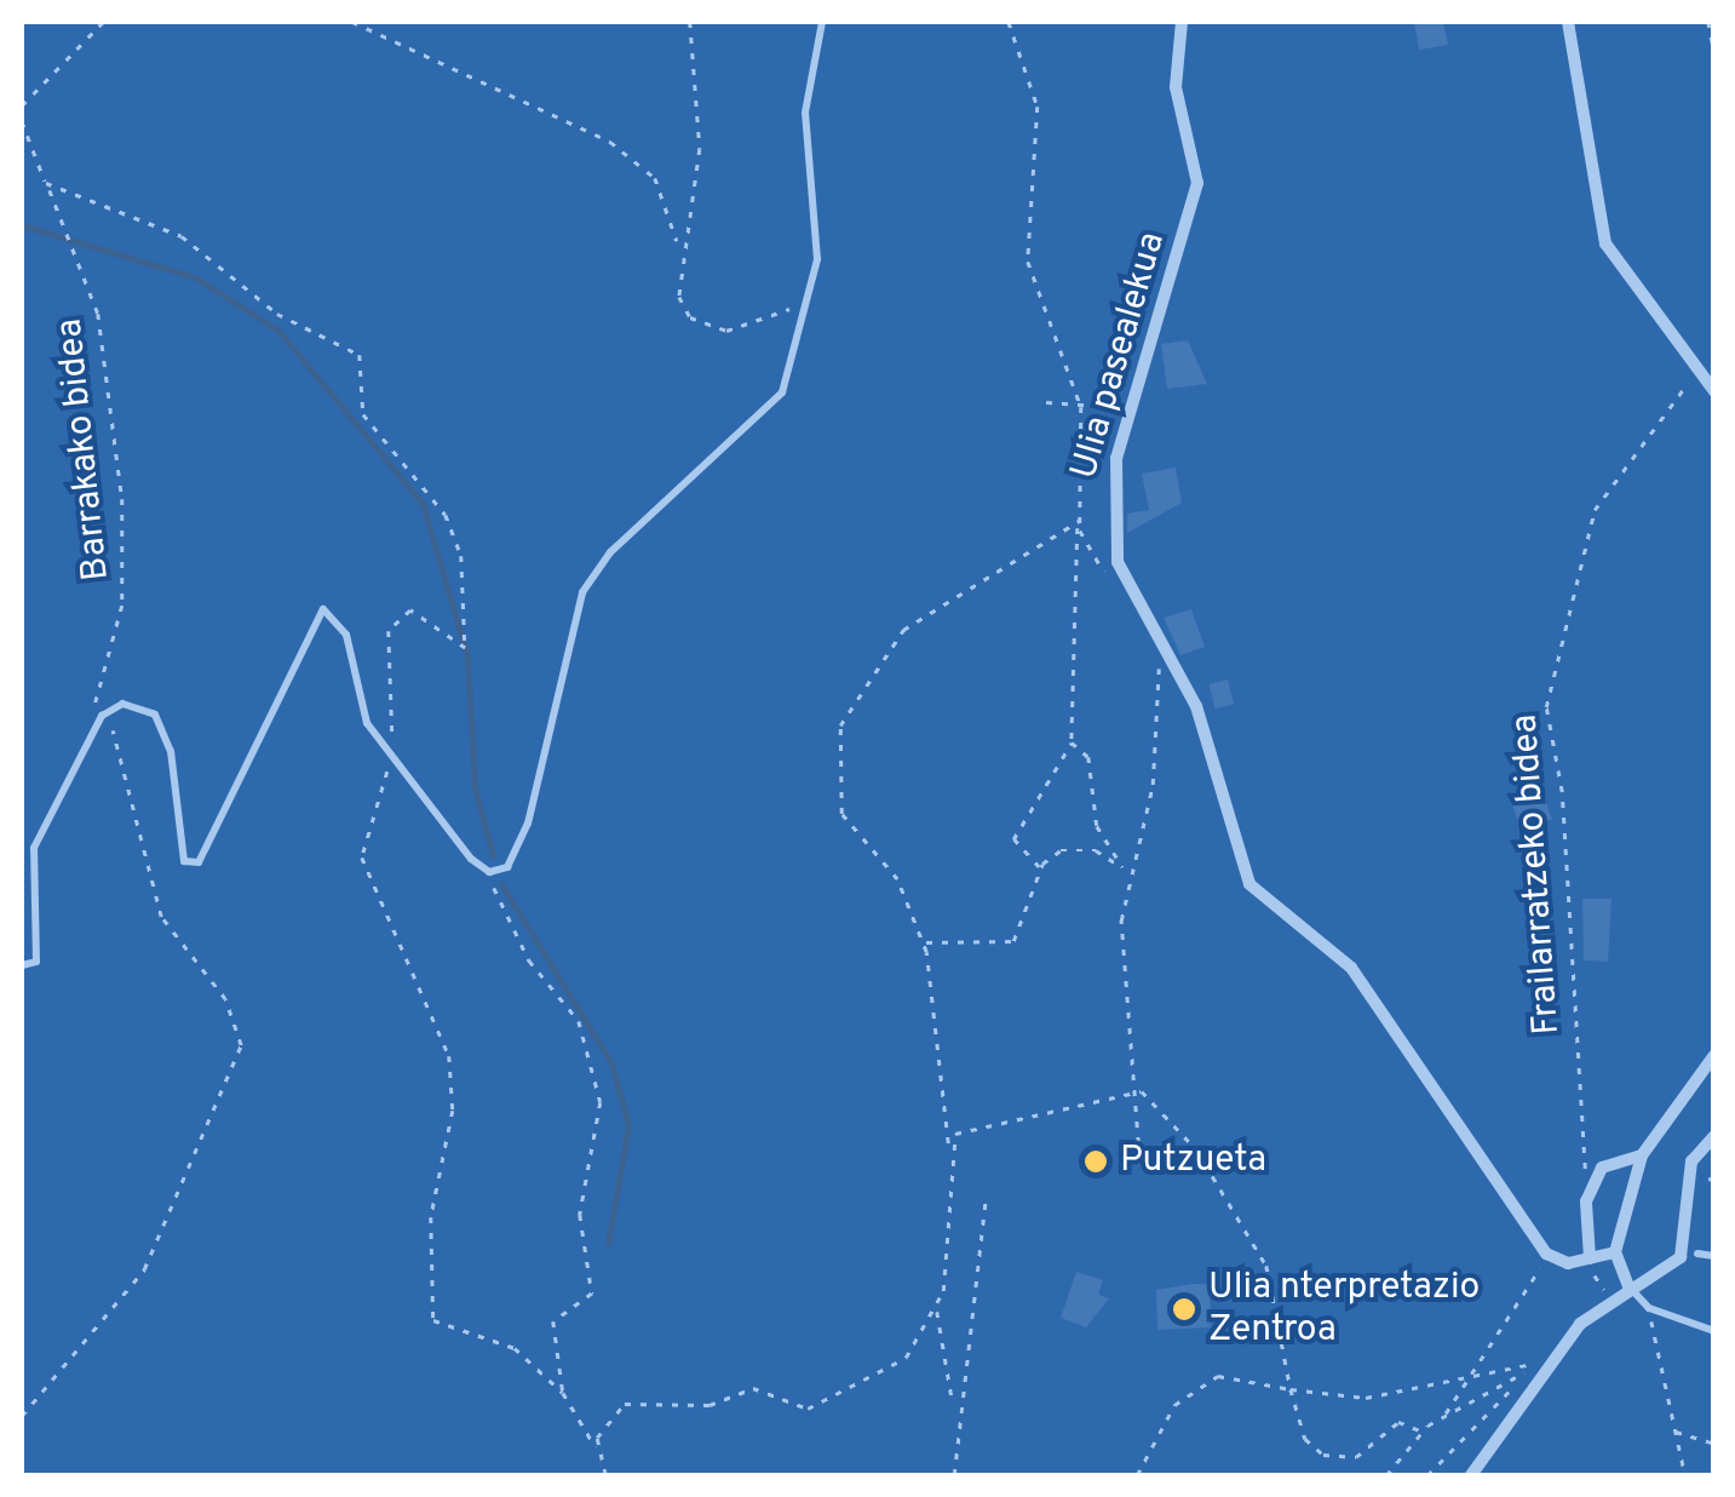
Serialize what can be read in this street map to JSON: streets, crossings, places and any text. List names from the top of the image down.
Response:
{
  "streets": {
    "street": ["Ulia pasealekua"],
    "path": ["Barrakako bidea", "Frailarratzeko bidea"]
  },
  "places": ["Putzueta", "Ulia nterpretazio Zentroa"]
}
